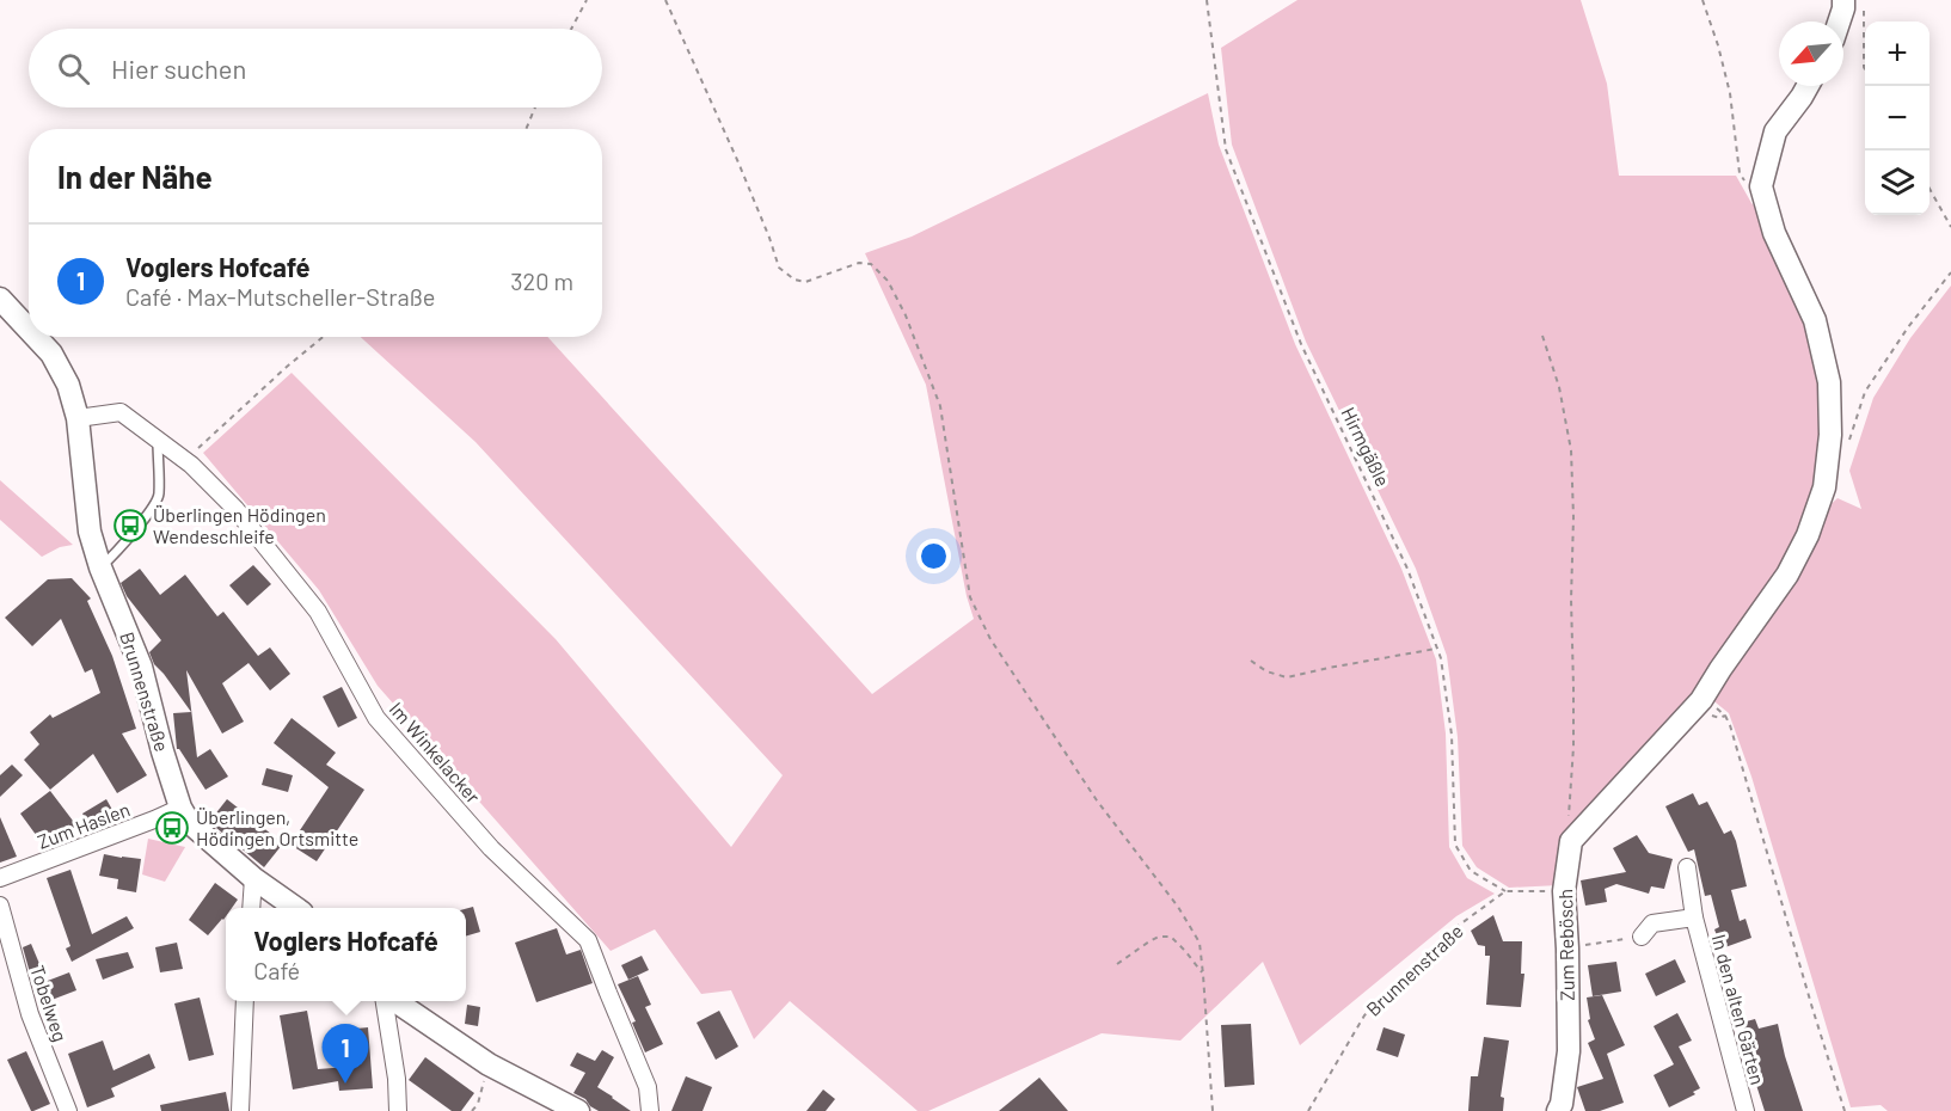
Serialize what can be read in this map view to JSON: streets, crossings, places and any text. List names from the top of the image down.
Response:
{
  "streets": {
    "street": [
      "Brunnenstraße",
      "Im Winkelacker",
      "Zum Haslen",
      "Zum Rebösch",
      "Tobelweg",
      "In den alten Gärten"
    ],
    "path": ["Hirmgäßle"]
  },
  "crossings": [
    ["Hirmgäßle", "Brunnenstraße"],
    ["Brunnenstraße", "Im Winkelacker"],
    ["Brunnenstraße", "Zum Haslen"]
  ],
  "places": {
    "bus stop": ["Überlingen Hödingen Wendeschleife", "Überlingen, Hödingen Ortsmitte"]
  },
  "north": "bottom left",
  "page": {
    "map_buttons": ["+", "−"],
    "search": "Hier suchen",
    "heading": "In der Nähe",
    "list": [
      {
        "mark": "1",
        "name": "Voglers Hofcafé",
        "note": "Café · Max-Mutscheller-Straße",
        "value": "320 m"
      }
    ],
    "popup": ["Voglers Hofcafé", "Café"],
    "pins": "1"
  }
}
